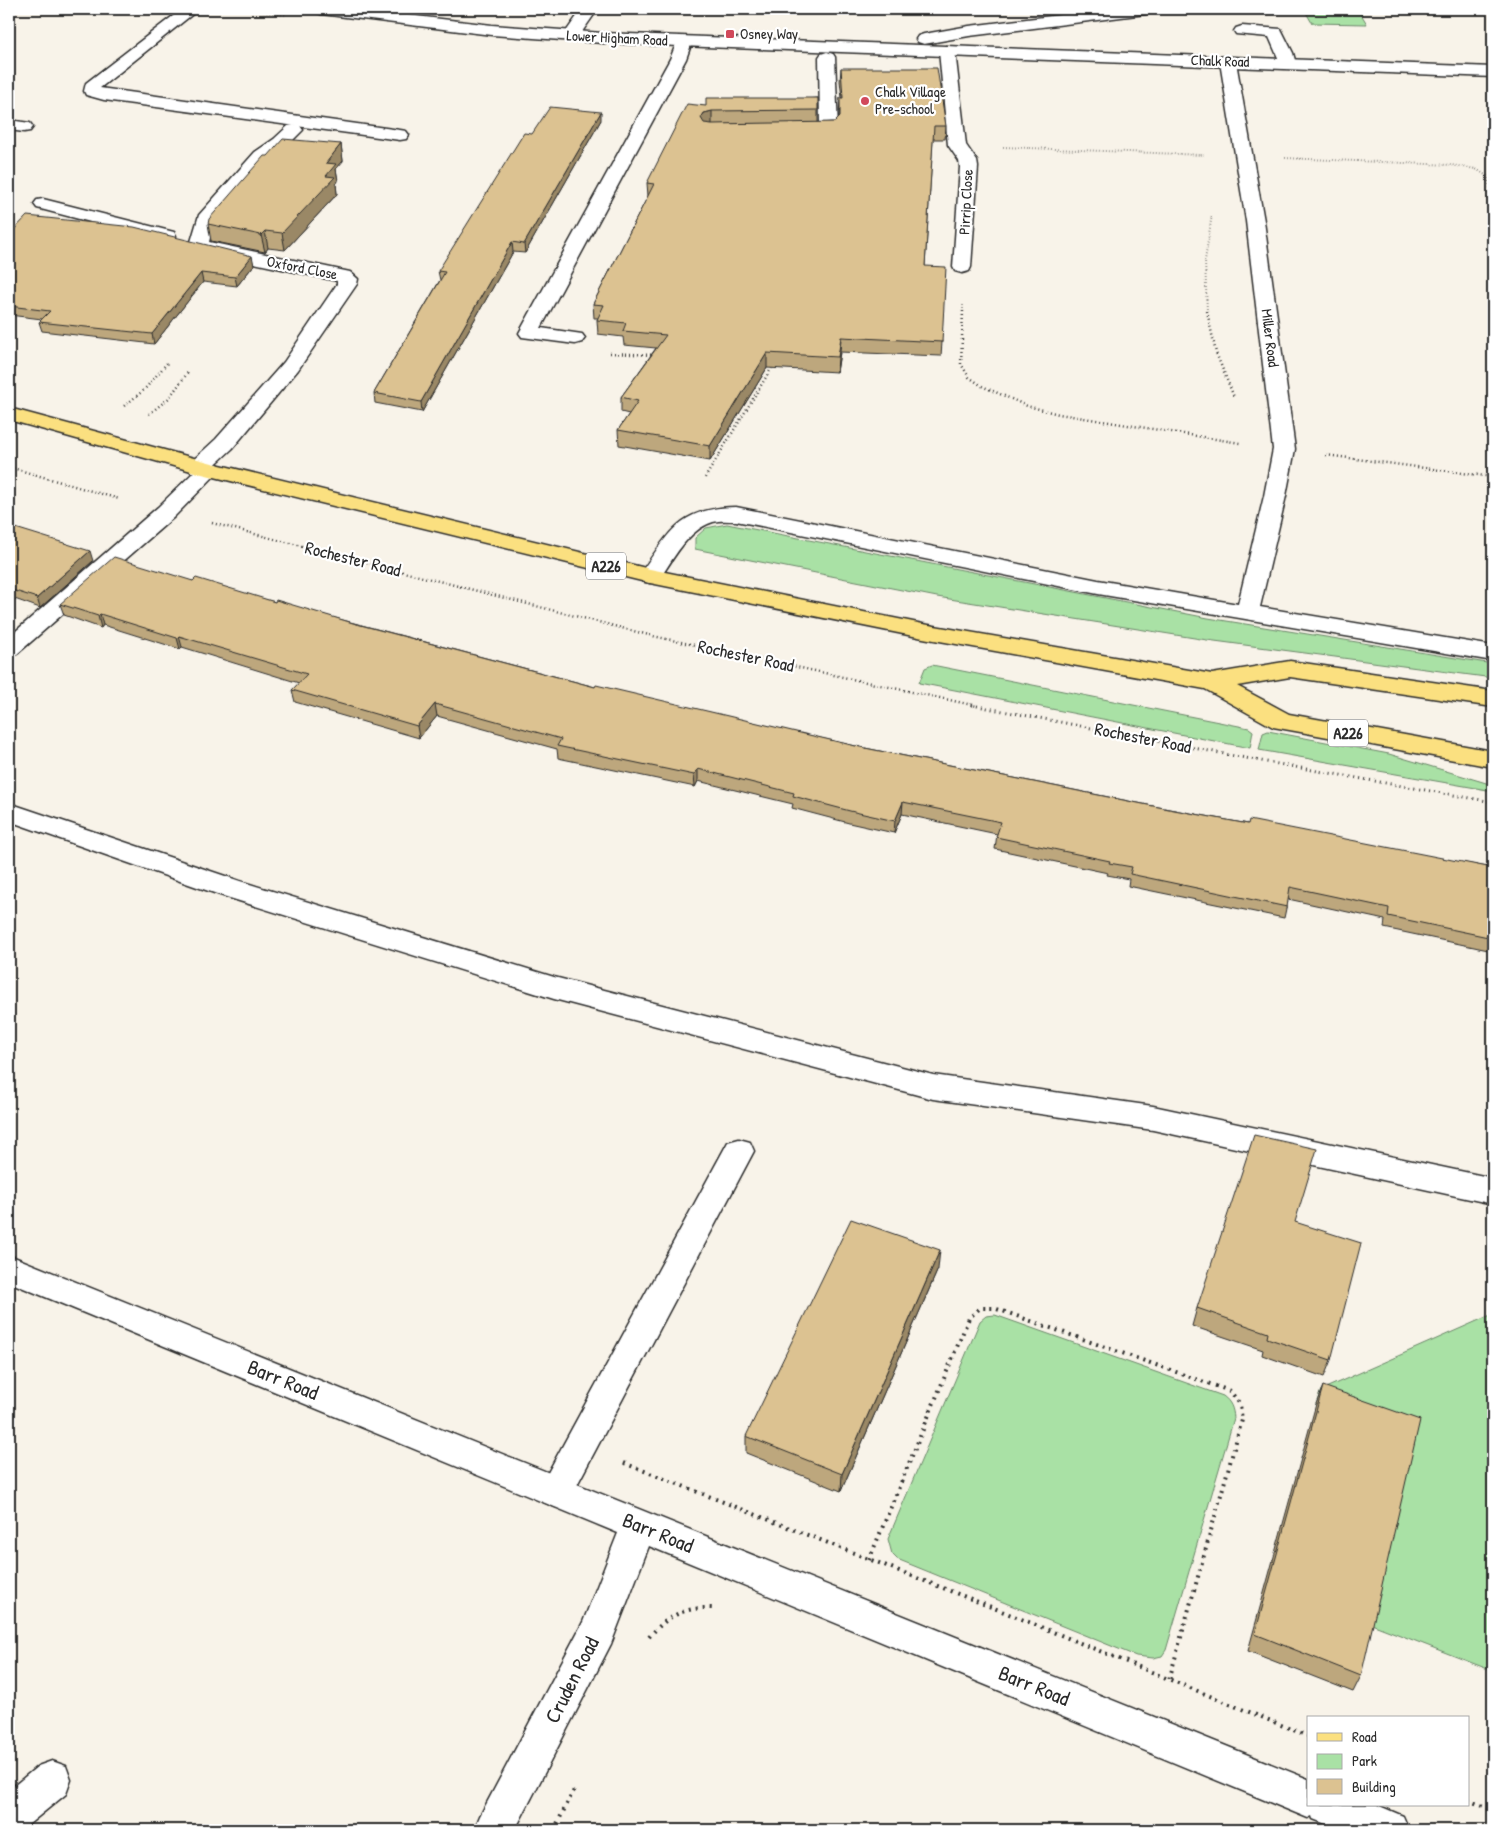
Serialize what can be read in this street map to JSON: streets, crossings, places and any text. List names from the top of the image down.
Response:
{
  "streets": {
    "main road": ["A226"],
    "street": [
      "Lower Higham Road",
      "Chalk Road",
      "Pirrip Close",
      "Oxford Close",
      "Miller Road",
      "Barr Road",
      "Cruden Road"
    ],
    "path": ["Rochester Road"]
  },
  "crossings": [
    ["Lower Higham Road", "Chalk Road"],
    ["Lower Higham Road", "Pirrip Close"],
    ["Chalk Road", "Pirrip Close"],
    ["Chalk Road", "Miller Road"],
    ["Oxford Close", "A226"],
    ["Barr Road", "Cruden Road"]
  ],
  "places": {
    "transit": ["Osney Way"],
    "other": ["Chalk Village Pre-school"]
  },
  "legend": ["Road", "Park", "Building"]
}
